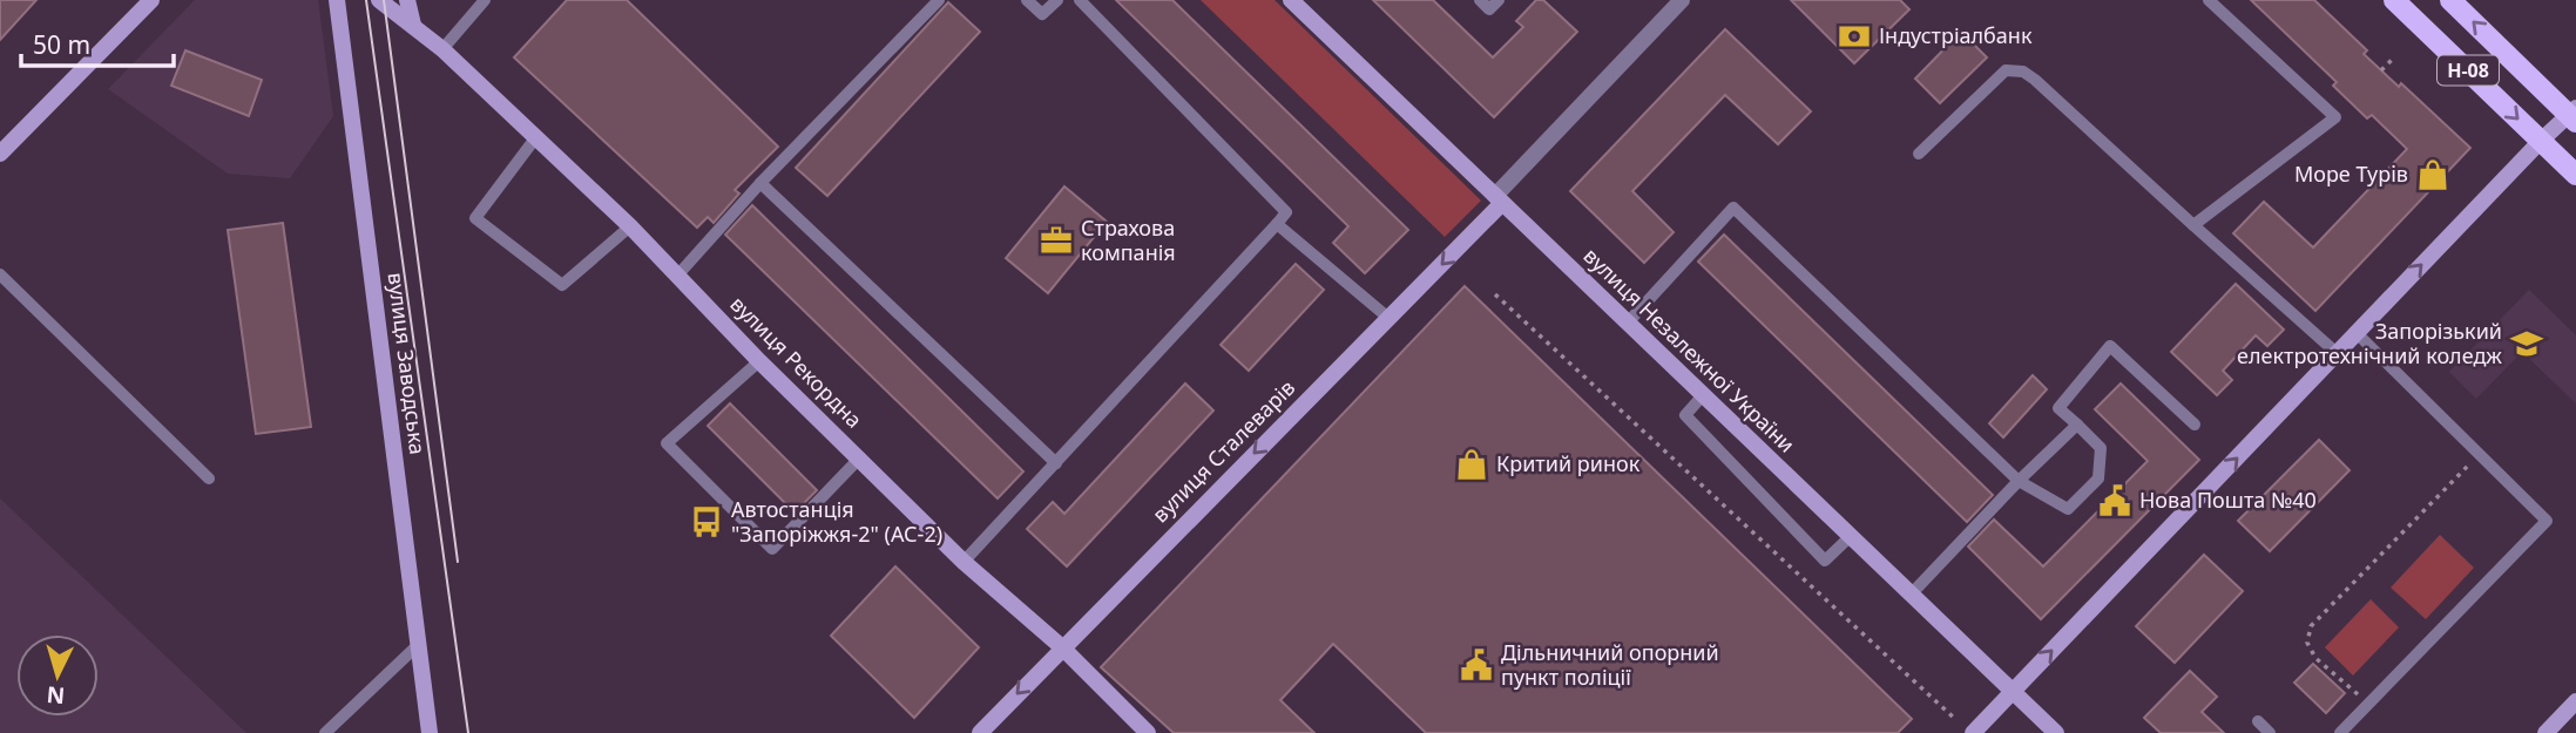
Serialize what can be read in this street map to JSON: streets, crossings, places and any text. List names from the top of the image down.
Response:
{
  "streets": {
    "main road": ["Н-08"],
    "street": [
      "вулиця Незалежної України",
      "вулиця Рекордна",
      "вулиця Заводська",
      "вулиця Сталеварів"
    ]
  },
  "crossings": [
    ["вулиця Незалежної України", "вулиця Сталеварів"],
    ["вулиця Рекордна", "вулиця Сталеварів"]
  ],
  "one_way": ["вулиця Сталеварів"],
  "places": {
    "bank": ["Індустріалбанк"],
    "shop": ["Море Турiв", "Критий ринок"],
    "office": ["Страхова компанія"],
    "school or university": ["Запорізький електротехнічний коледж"],
    "public building": ["Нова Пошта №40", "Дільничний опорний пункт поліції"],
    "bus stop": ["Автостанція \"Запоріжжя-2\" (АС-2)"]
  },
  "scale_bar": "50 m",
  "north": "bottom"
}
